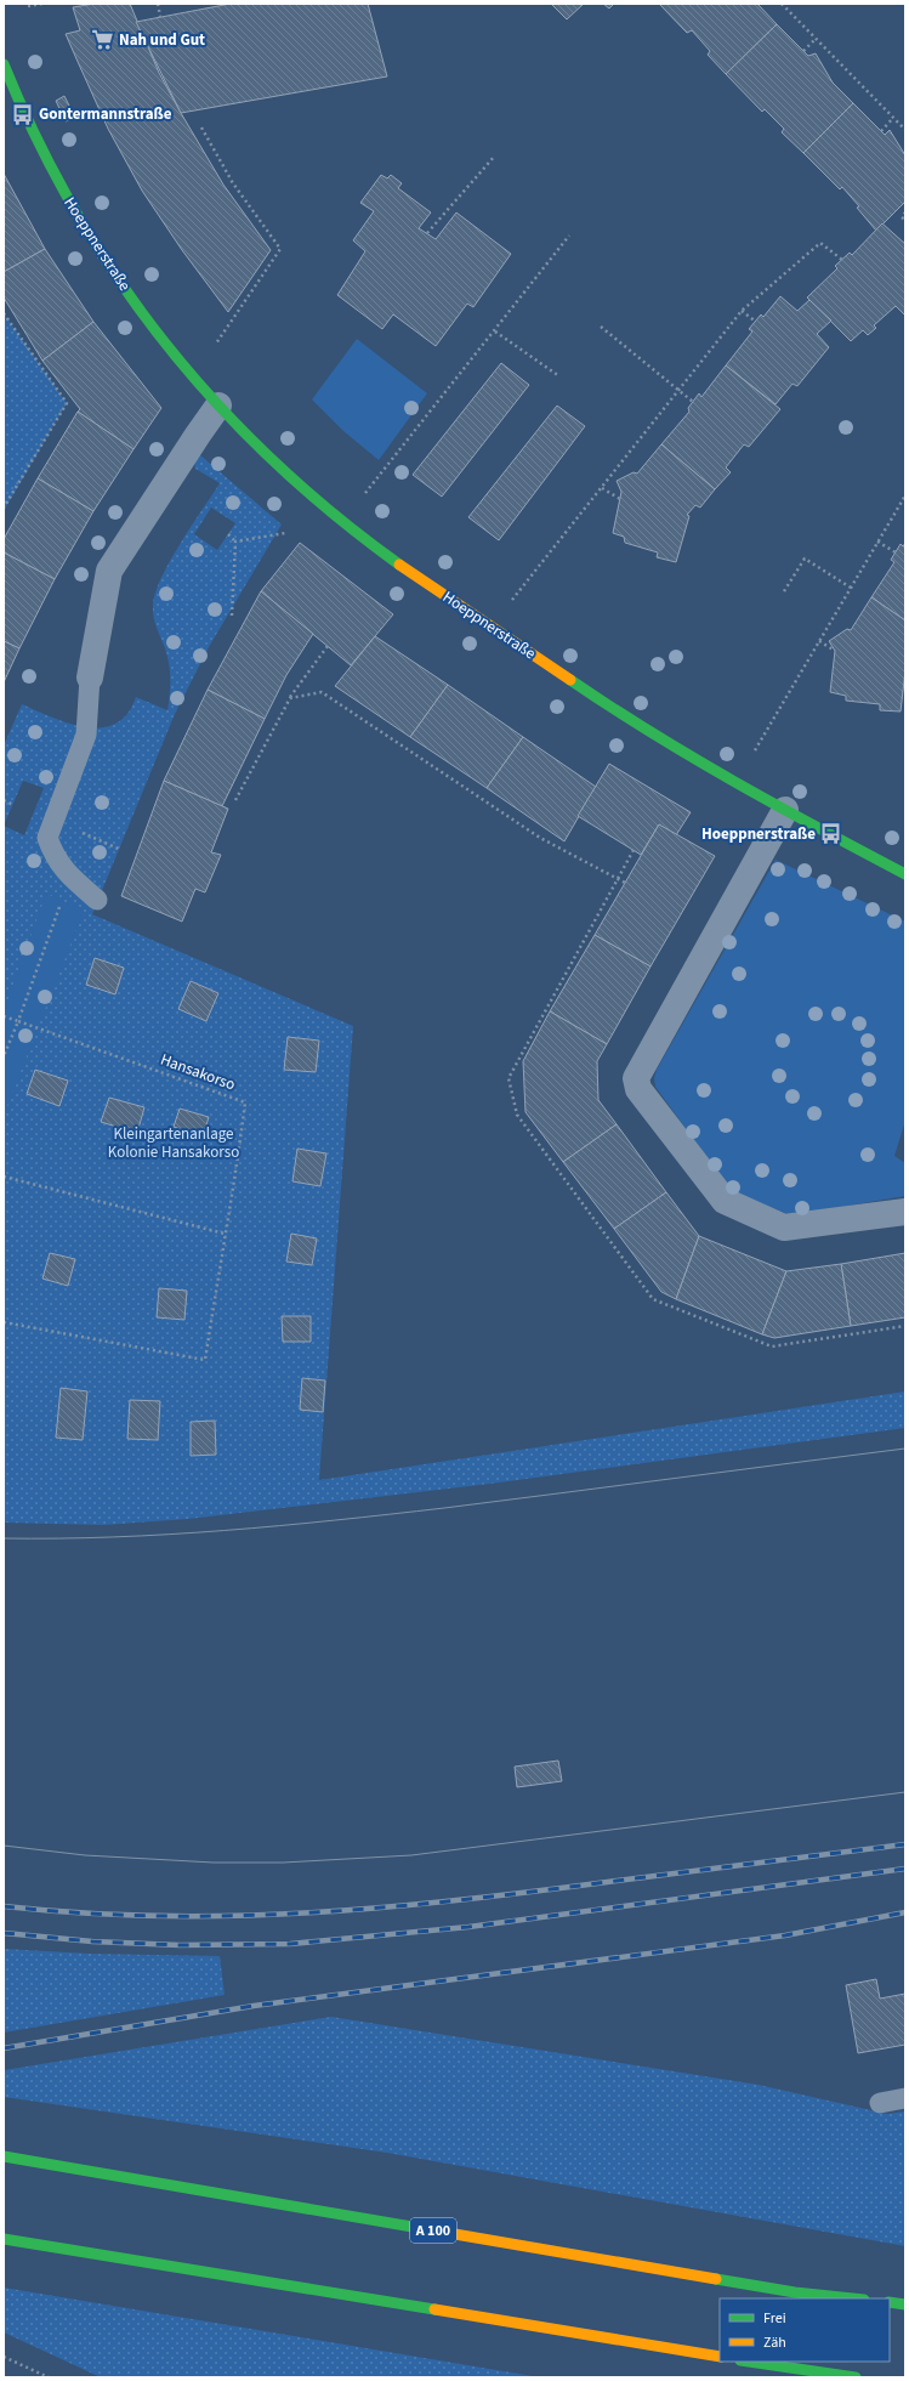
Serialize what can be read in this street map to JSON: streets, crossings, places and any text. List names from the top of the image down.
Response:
{
  "streets": {
    "main road": ["Hoeppnerstraße", "A 100"],
    "path": ["Hansakorso"]
  },
  "parks": ["Kleingartenanlage Kolonie Hansakorso"],
  "places": {
    "supermarket": ["Nah und Gut"],
    "bus stop": ["Gontermannstraße", "Hoeppnerstraße"]
  },
  "legend": ["Frei", "Zäh"]
}
